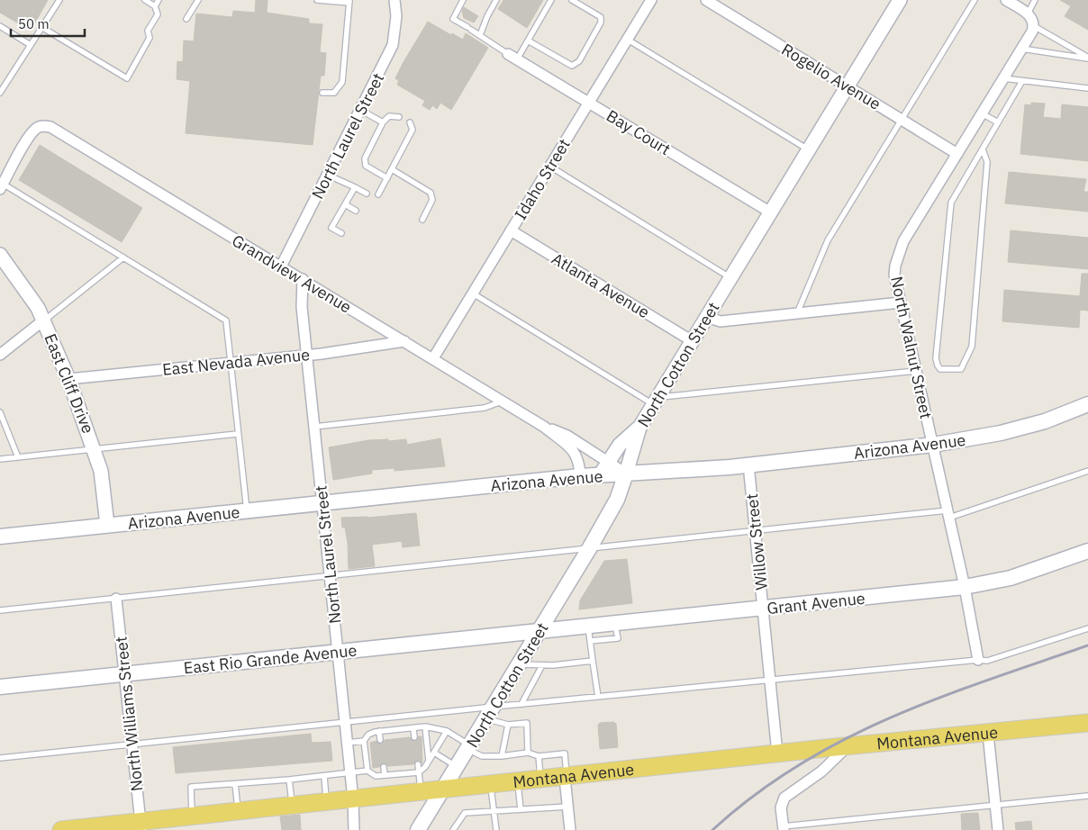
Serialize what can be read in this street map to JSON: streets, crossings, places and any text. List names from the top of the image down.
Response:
{
  "streets": {
    "main road": [
      "North Cotton Street",
      "Arizona Avenue",
      "Grant Avenue",
      "East Rio Grande Avenue",
      "Montana Avenue"
    ],
    "street": [
      "Rogelio Avenue",
      "Bay Court",
      "North Laurel Street",
      "Idaho Street",
      "Grandview Avenue",
      "Atlanta Avenue",
      "North Walnut Street",
      "East Nevada Avenue",
      "East Cliff Drive",
      "Willow Street",
      "North Williams Street"
    ]
  },
  "crossings": [
    ["Rogelio Avenue", "North Walnut Street"],
    ["Rogelio Avenue", "North Cotton Street"],
    ["Bay Court", "Idaho Street"],
    ["Bay Court", "North Cotton Street"],
    ["North Laurel Street", "Grandview Avenue"],
    ["North Laurel Street", "East Nevada Avenue"],
    ["North Laurel Street", "Arizona Avenue"],
    ["North Laurel Street", "East Rio Grande Avenue"],
    ["North Laurel Street", "Montana Avenue"],
    ["Idaho Street", "Grandview Avenue"],
    ["Idaho Street", "Atlanta Avenue"],
    ["Grandview Avenue", "East Nevada Avenue"],
    ["Grandview Avenue", "North Cotton Street"],
    ["Grandview Avenue", "Arizona Avenue"],
    ["Atlanta Avenue", "North Cotton Street"],
    ["North Walnut Street", "Arizona Avenue"],
    ["North Walnut Street", "Grant Avenue"],
    ["East Nevada Avenue", "East Cliff Drive"],
    ["North Cotton Street", "Arizona Avenue"],
    ["North Cotton Street", "Grant Avenue"],
    ["North Cotton Street", "East Rio Grande Avenue"],
    ["North Cotton Street", "Montana Avenue"],
    ["East Cliff Drive", "Arizona Avenue"],
    ["Arizona Avenue", "Willow Street"],
    ["Willow Street", "Grant Avenue"],
    ["Willow Street", "Montana Avenue"],
    ["Grant Avenue", "East Rio Grande Avenue"],
    ["East Rio Grande Avenue", "North Williams Street"],
    ["North Williams Street", "Montana Avenue"]
  ],
  "scale_bar": "50 m"
}
